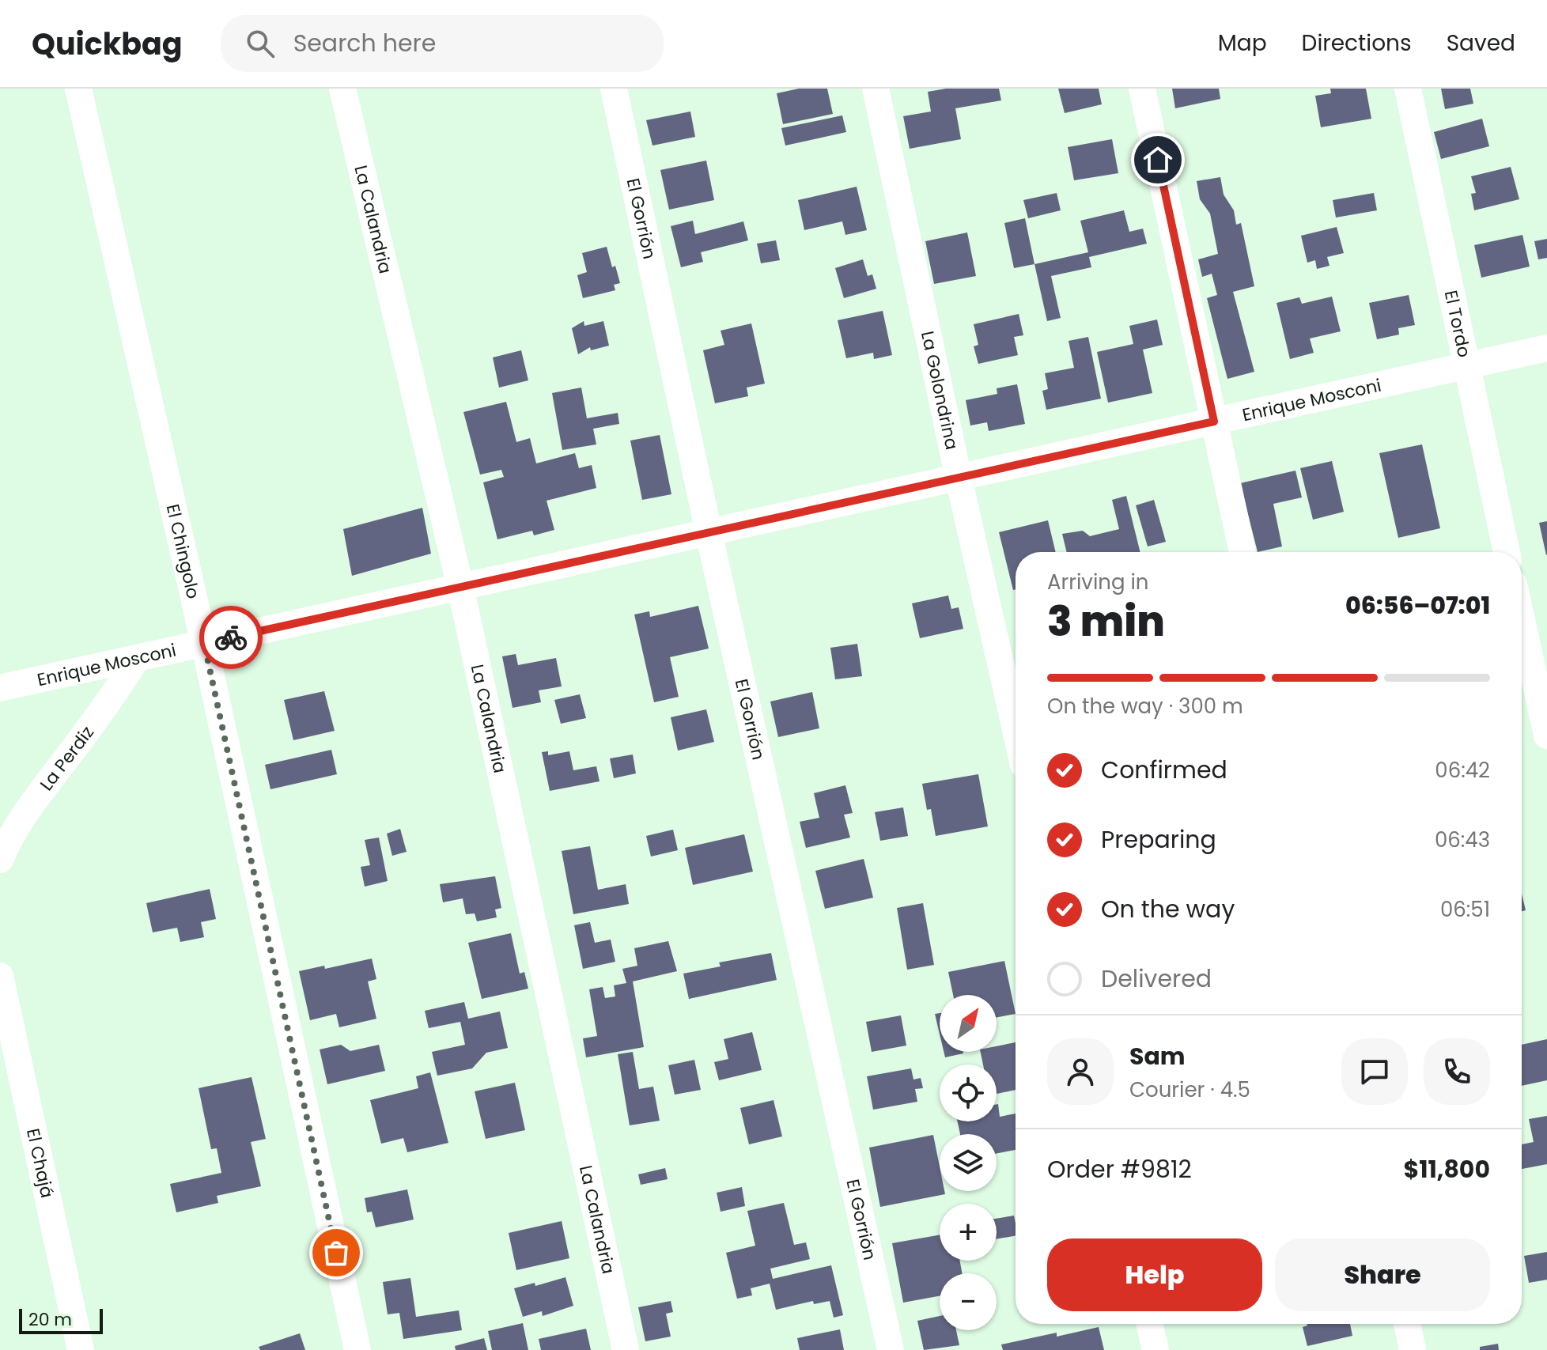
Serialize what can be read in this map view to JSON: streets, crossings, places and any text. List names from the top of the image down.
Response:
{
  "streets": {
    "street": [
      "La Calandria",
      "El Gorrión",
      "El Tordo",
      "La Golondrina",
      "Enrique Mosconi",
      "El Chingolo",
      "La Perdiz",
      "El Chajá"
    ]
  },
  "crossings": [
    ["La Calandria", "Enrique Mosconi"],
    ["El Gorrión", "Enrique Mosconi"],
    ["El Tordo", "Enrique Mosconi"],
    ["La Golondrina", "Enrique Mosconi"],
    ["Enrique Mosconi", "El Chingolo"],
    ["Enrique Mosconi", "La Perdiz"]
  ],
  "scale_bar": "20 m",
  "north": "top right",
  "page": {
    "header": "Quickbag",
    "search": "Search here",
    "nav": ["Map", "Directions", "Saved"],
    "heading": ["3 min", "Arriving in", "06:56–07:01"],
    "panel": [
      "Sam",
      "Courier · 4.5",
      "Order #9812",
      "$11,800"
    ],
    "bar": "On the way · 300 m",
    "list": [
      ["Confirmed", "06:42"],
      ["Preparing", "06:43"],
      ["On the way", "06:51"],
      "Delivered"
    ],
    "map_buttons": ["+", "−"],
    "buttons": ["Help", "Share"],
    "scale": "20 m"
  }
}
